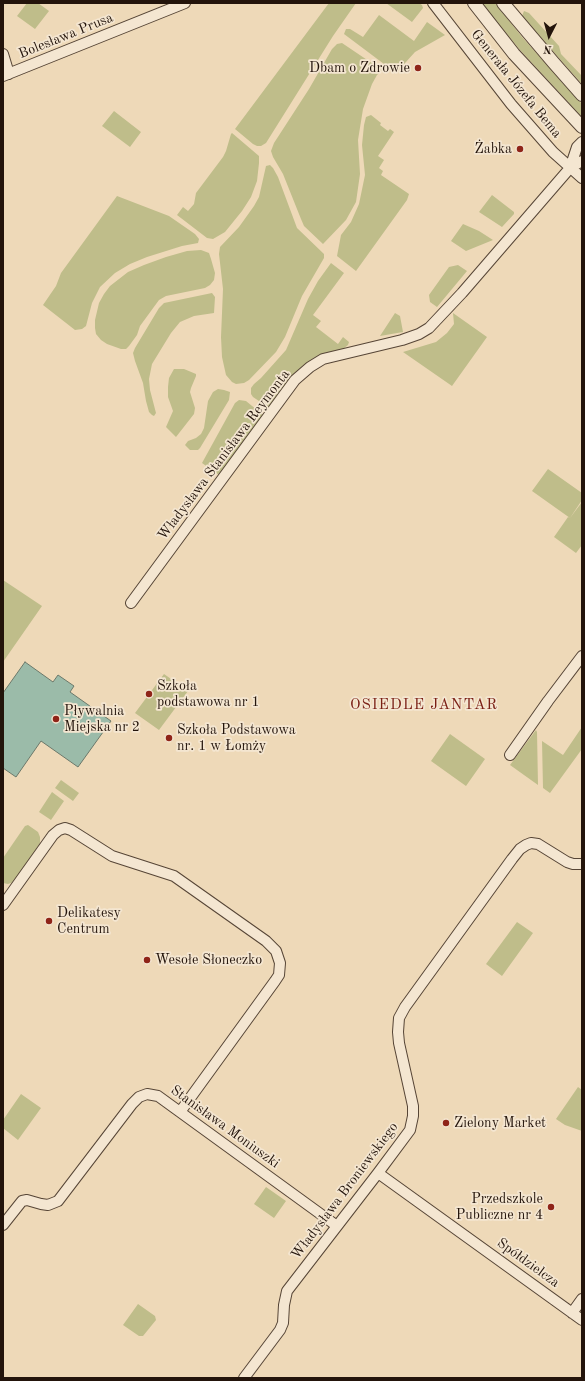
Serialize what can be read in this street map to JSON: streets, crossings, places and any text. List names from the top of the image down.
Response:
{
  "streets": {
    "street": [
      "Bolesława Prusa",
      "Generała Józefa Bema",
      "Władysława Stanisława Reymonta",
      "Stanisława Moniuszki",
      "Władysława Broniewskiego",
      "Spółdzielcza"
    ]
  },
  "crossings": [
    ["Generała Józefa Bema", "Władysława Stanisława Reymonta"],
    ["Stanisława Moniuszki", "Władysława Broniewskiego"],
    ["Władysława Broniewskiego", "Spółdzielcza"]
  ],
  "districts": ["OSIEDLE JANTAR"],
  "places": [
    "Dbam o Zdrowie",
    "Żabka",
    "Szkoła podstawowa nr 1",
    "Pływalnia Miejska nr 2",
    "Szkoła Podstawowa nr. 1 w Łomży",
    "Delikatesy Centrum",
    "Wesołe Słoneczko",
    "Zielony Market",
    "Przedszkole Publiczne nr 4"
  ],
  "north": "bottom"
}
